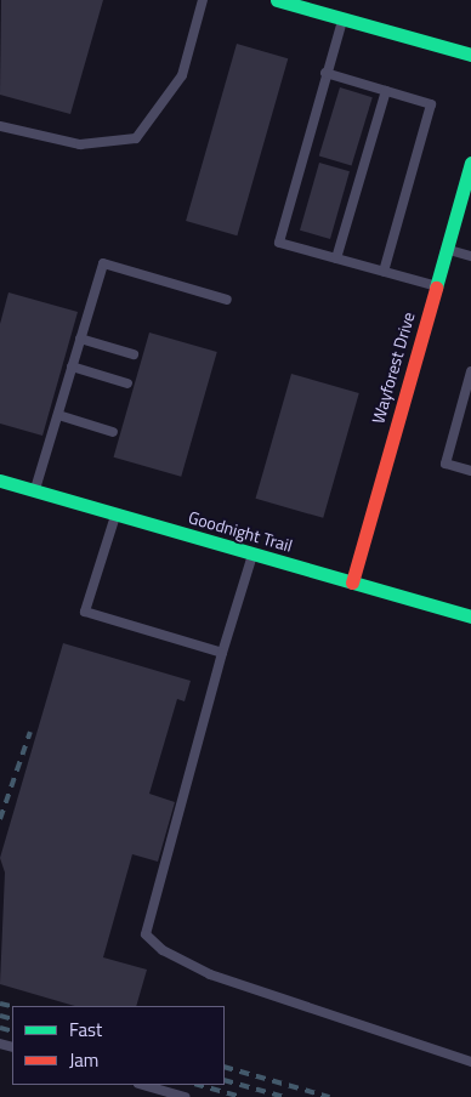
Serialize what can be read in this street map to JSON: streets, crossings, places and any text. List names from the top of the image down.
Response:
{
  "streets": {
    "street": ["Wayforest Drive", "Goodnight Trail"]
  },
  "crossings": [
    ["Wayforest Drive", "Goodnight Trail"]
  ],
  "legend": ["Fast", "Jam"]
}
